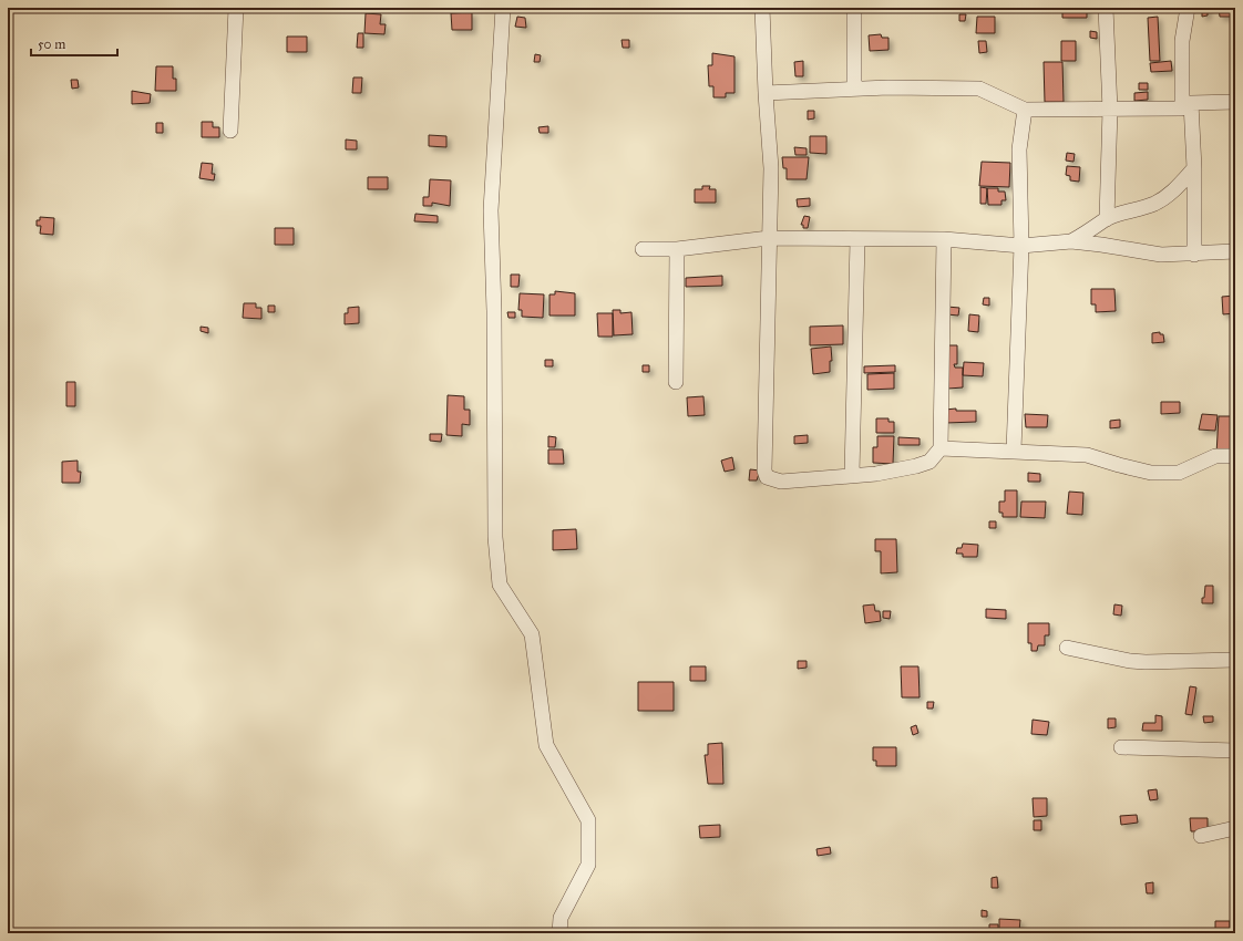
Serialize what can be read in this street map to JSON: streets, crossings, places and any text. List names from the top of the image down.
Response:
{
  "scale_bar": "50 m"
}
